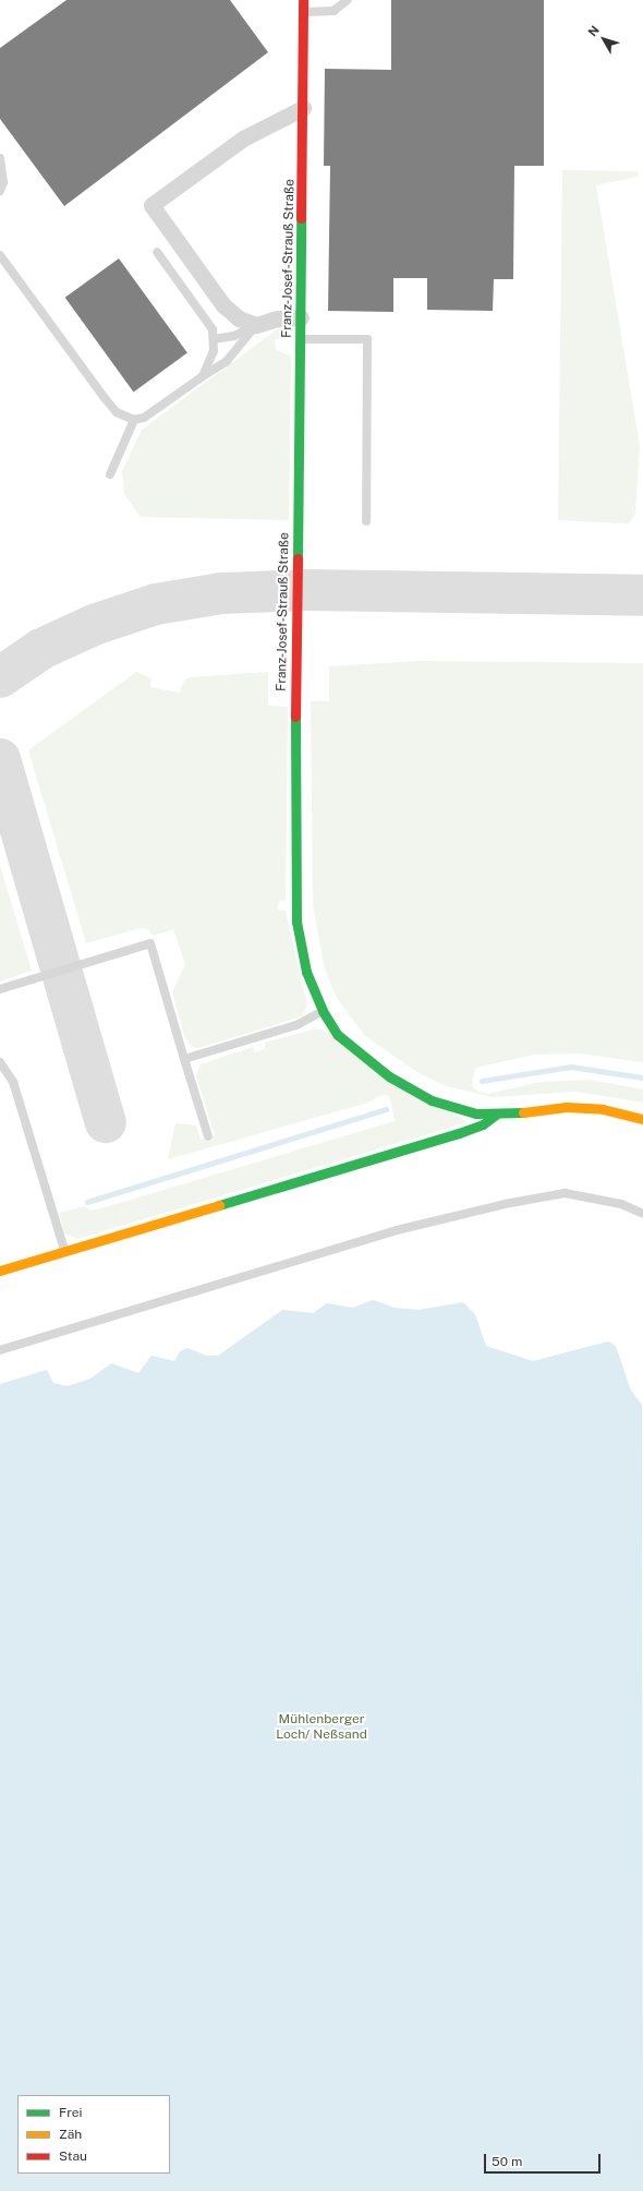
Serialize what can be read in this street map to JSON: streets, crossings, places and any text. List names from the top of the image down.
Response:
{
  "streets": {
    "street": ["Franz-Josef-Strauß Straße"]
  },
  "parks": ["Mühlenberger Loch/ Neßsand"],
  "legend": ["Frei", "Zäh", "Stau"],
  "scale_bar": "50 m",
  "north": "top left"
}
